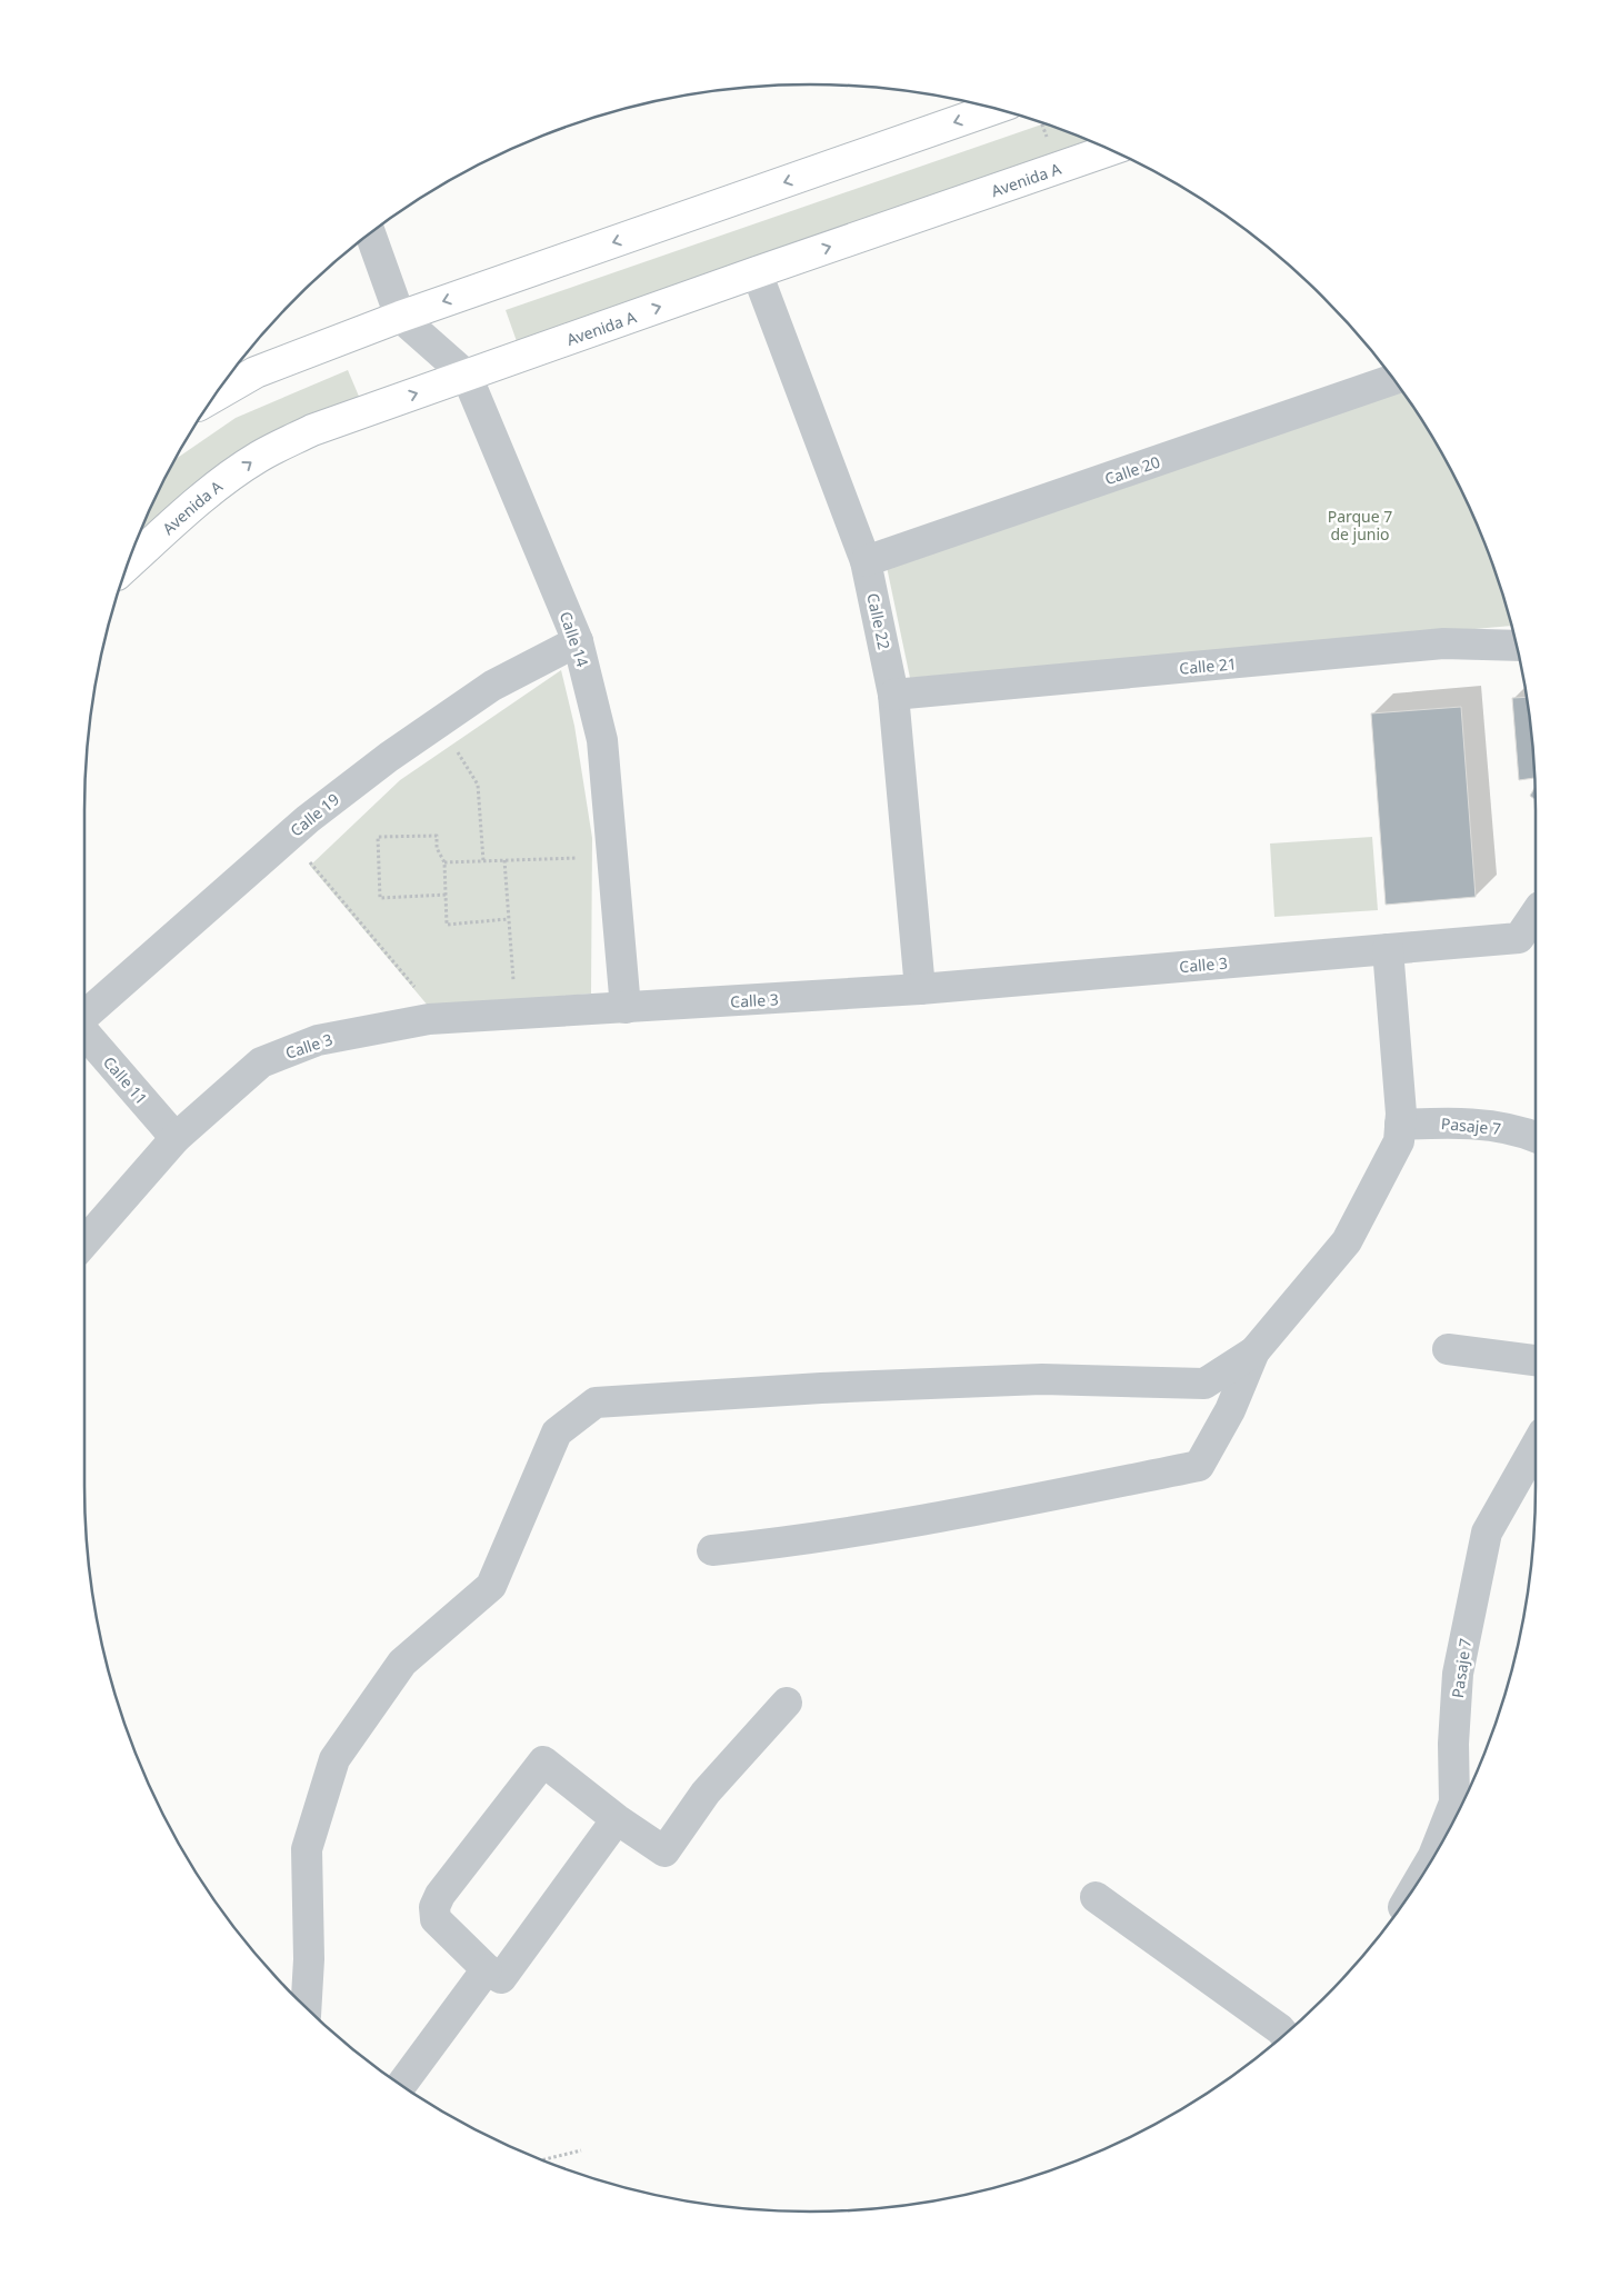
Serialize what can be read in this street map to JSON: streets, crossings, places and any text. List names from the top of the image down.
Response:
{
  "streets": {
    "main road": ["Avenida A"],
    "street": [
      "Calle 20",
      "Calle 22",
      "Calle 14",
      "Calle 21",
      "Calle 19",
      "Calle 3",
      "Calle 11",
      "Pasaje 7"
    ]
  },
  "crossings": [
    ["Avenida A", "Calle 22"],
    ["Avenida A", "Calle 14"],
    ["Calle 20", "Calle 22"],
    ["Calle 22", "Calle 21"],
    ["Calle 22", "Calle 3"],
    ["Calle 14", "Calle 19"],
    ["Calle 14", "Calle 3"],
    ["Calle 3", "Calle 11"]
  ],
  "parks": ["Parque 7 de junio"]
}
